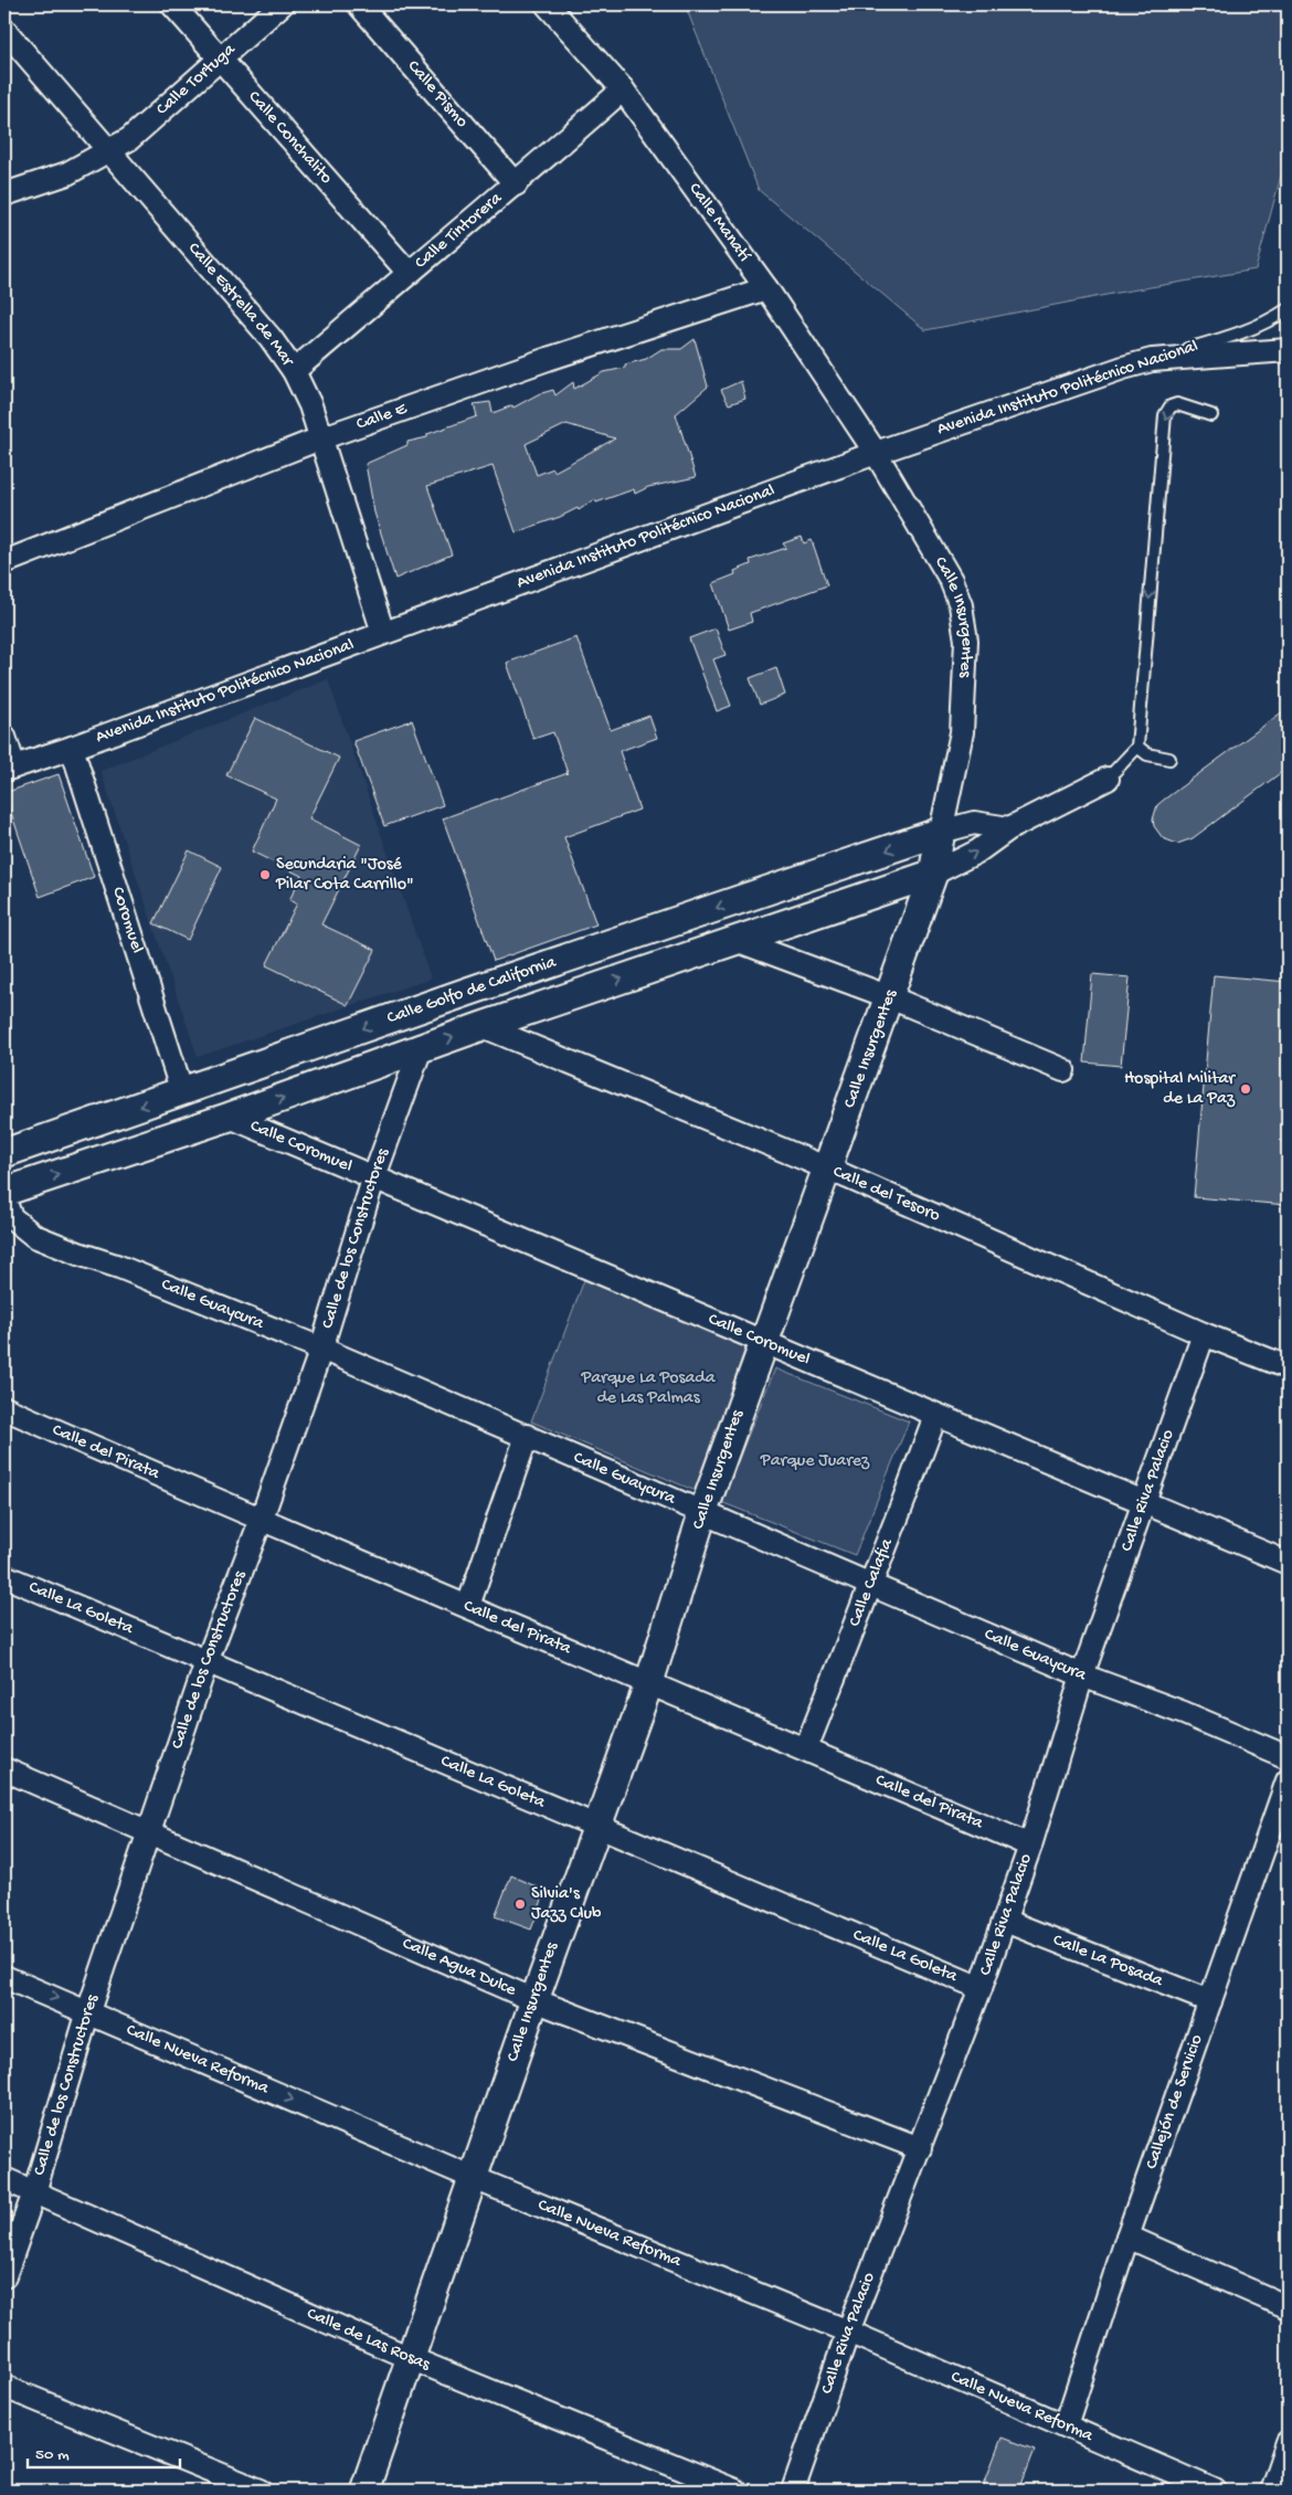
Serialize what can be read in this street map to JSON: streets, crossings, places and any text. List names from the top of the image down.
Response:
{
  "streets": {
    "street": [
      "Calle Tortuga",
      "Calle Pismo",
      "Calle Conchalito",
      "Calle Manatí",
      "Calle Tintorera",
      "Calle Estrella de Mar",
      "Avenida Instituto Politécnico Nacional",
      "Calle E",
      "Calle Insurgentes",
      "Coromuel",
      "Calle Golfo de California",
      "Calle Coromuel",
      "Calle del Tesoro",
      "Calle de los Constructores",
      "Calle Guaycura",
      "Calle del Pirata",
      "Calle Riva Palacio",
      "Calle Calafia",
      "Calle La Goleta",
      "Calle La Posada",
      "Calle Agua Dulce",
      "Calle Nueva Reforma",
      "Callejón de Servicio",
      "Calle de Las Rosas"
    ]
  },
  "crossings": [
    ["Calle Tortuga", "Calle Conchalito"],
    ["Calle Tortuga", "Calle Estrella de Mar"],
    ["Calle Pismo", "Calle Tintorera"],
    ["Calle Conchalito", "Calle Tintorera"],
    ["Calle Manatí", "Calle Tintorera"],
    ["Calle Manatí", "Avenida Instituto Politécnico Nacional"],
    ["Calle Manatí", "Calle E"],
    ["Calle Manatí", "Calle Insurgentes"],
    ["Calle Tintorera", "Calle Estrella de Mar"],
    ["Calle Estrella de Mar", "Avenida Instituto Politécnico Nacional"],
    ["Calle Estrella de Mar", "Calle E"],
    ["Avenida Instituto Politécnico Nacional", "Calle Insurgentes"],
    ["Avenida Instituto Politécnico Nacional", "Coromuel"],
    ["Calle Insurgentes", "Calle Golfo de California"],
    ["Calle Insurgentes", "Calle Coromuel"],
    ["Calle Insurgentes", "Calle del Tesoro"],
    ["Calle Insurgentes", "Calle Guaycura"],
    ["Calle Insurgentes", "Calle del Pirata"],
    ["Calle Insurgentes", "Calle La Goleta"],
    ["Calle Insurgentes", "Calle Agua Dulce"],
    ["Calle Insurgentes", "Calle Nueva Reforma"],
    ["Calle Insurgentes", "Calle de Las Rosas"],
    ["Coromuel", "Calle Golfo de California"],
    ["Calle Golfo de California", "Calle Coromuel"],
    ["Calle Golfo de California", "Calle del Tesoro"],
    ["Calle Golfo de California", "Calle de los Constructores"],
    ["Calle Coromuel", "Calle de los Constructores"],
    ["Calle Coromuel", "Calle Riva Palacio"],
    ["Calle Coromuel", "Calle Calafia"],
    ["Calle del Tesoro", "Calle Riva Palacio"],
    ["Calle de los Constructores", "Calle Guaycura"],
    ["Calle de los Constructores", "Calle del Pirata"],
    ["Calle de los Constructores", "Calle La Goleta"],
    ["Calle de los Constructores", "Calle Agua Dulce"],
    ["Calle de los Constructores", "Calle Nueva Reforma"],
    ["Calle de los Constructores", "Calle de Las Rosas"],
    ["Calle Guaycura", "Calle Riva Palacio"],
    ["Calle Guaycura", "Calle Calafia"],
    ["Calle del Pirata", "Calle Riva Palacio"],
    ["Calle del Pirata", "Calle Calafia"],
    ["Calle Riva Palacio", "Calle La Goleta"],
    ["Calle Riva Palacio", "Calle La Posada"],
    ["Calle Riva Palacio", "Calle Agua Dulce"],
    ["Calle Riva Palacio", "Calle Nueva Reforma"],
    ["Calle La Posada", "Callejón de Servicio"],
    ["Calle Nueva Reforma", "Callejón de Servicio"]
  ],
  "one_way": ["Calle Nueva Reforma"],
  "parks": ["Parque La Posada de Las Palmas", "Parque Juarez"],
  "places": ["Secundaria \"José Pilar Cota Carrillo\"", "Hospital Militar de La Paz", "Silvia's Jazz Club"],
  "scale_bar": "50 m"
}
